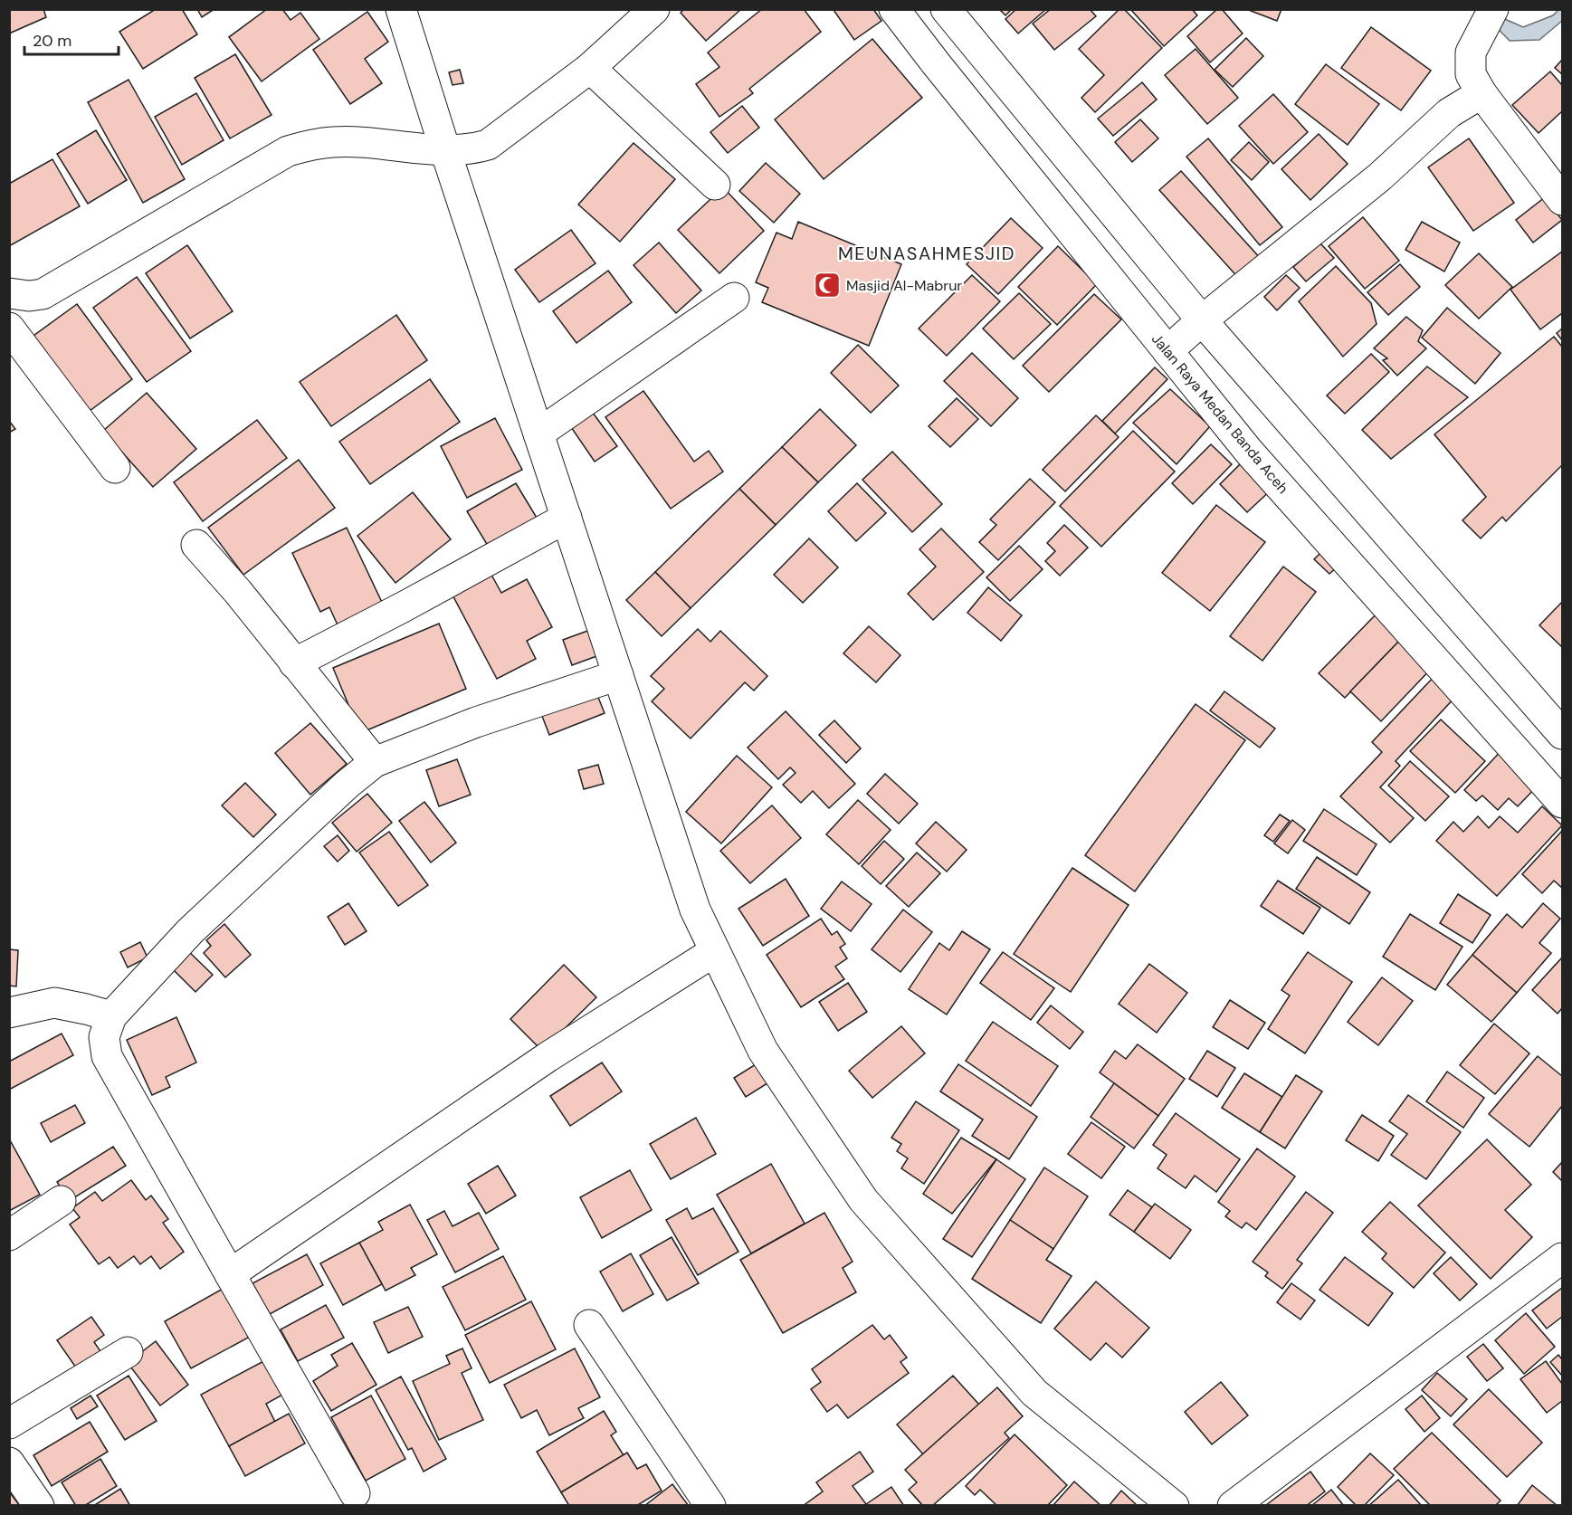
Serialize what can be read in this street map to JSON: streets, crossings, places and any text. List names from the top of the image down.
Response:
{
  "streets": {
    "main road": ["Jalan Raya Medan Banda Aceh"]
  },
  "districts": ["MEUNASAHMESJID"],
  "places": {
    "mosque": ["Masjid Al-Mabrur"]
  },
  "scale_bar": "20 m"
}
